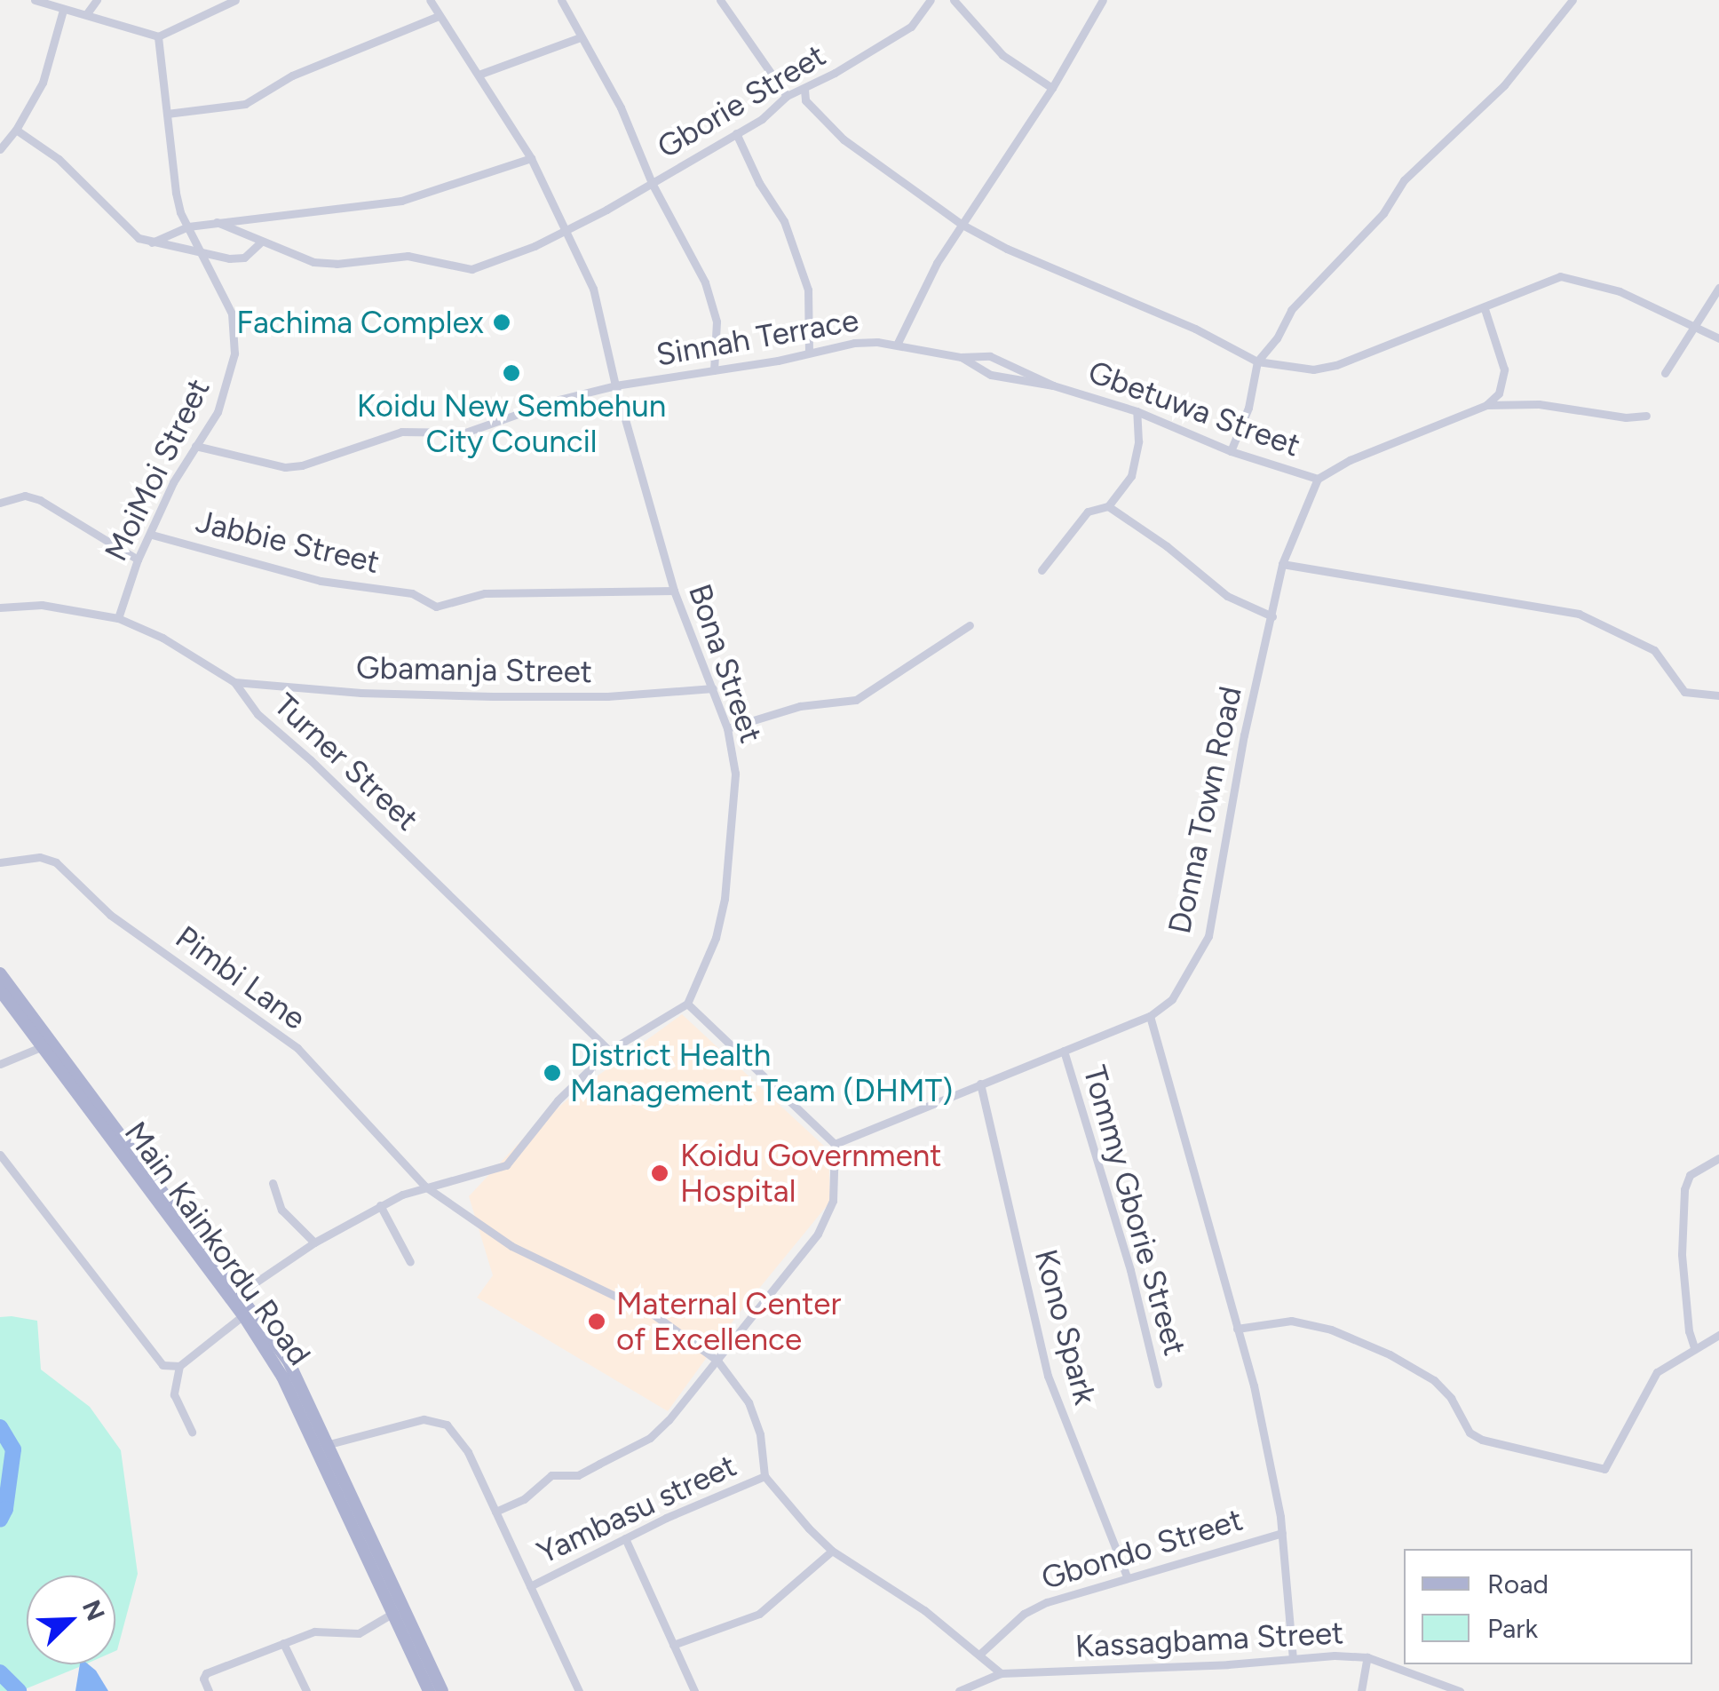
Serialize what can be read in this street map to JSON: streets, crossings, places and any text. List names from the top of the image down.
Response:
{
  "streets": {
    "main road": ["Main Kainkordu Road"],
    "street": [
      "Gborie Street",
      "Sinnah Terrace",
      "Gbetuwa Street",
      "MoiMoi Street",
      "Jabbie Street",
      "Bona Street",
      "Gbamanja Street",
      "Turner Street",
      "Donna Town Road",
      "Pimbi Lane",
      "Tommy Gborie Street",
      "Kono Spark",
      "Yambasu street",
      "Gbondo Street",
      "Kassagbama Street"
    ]
  },
  "crossings": [
    ["Gborie Street", "Bona Street"],
    ["Sinnah Terrace", "Gbetuwa Street"],
    ["Sinnah Terrace", "MoiMoi Street"],
    ["Sinnah Terrace", "Bona Street"],
    ["Gbetuwa Street", "Donna Town Road"],
    ["MoiMoi Street", "Jabbie Street"],
    ["MoiMoi Street", "Turner Street"],
    ["Jabbie Street", "Bona Street"],
    ["Bona Street", "Gbamanja Street"],
    ["Gbamanja Street", "Turner Street"],
    ["Donna Town Road", "Tommy Gborie Street"],
    ["Donna Town Road", "Kono Spark"],
    ["Pimbi Lane", "Yambasu street"],
    ["Kono Spark", "Gbondo Street"]
  ],
  "places": [
    "Fachima Complex",
    "Koidu New Sembehun City Council",
    "District Health Management Team (DHMT)",
    "Koidu Government Hospital",
    "Maternal Center of Excellence"
  ],
  "legend": ["Road", "Park"],
  "north": "top right"
}
